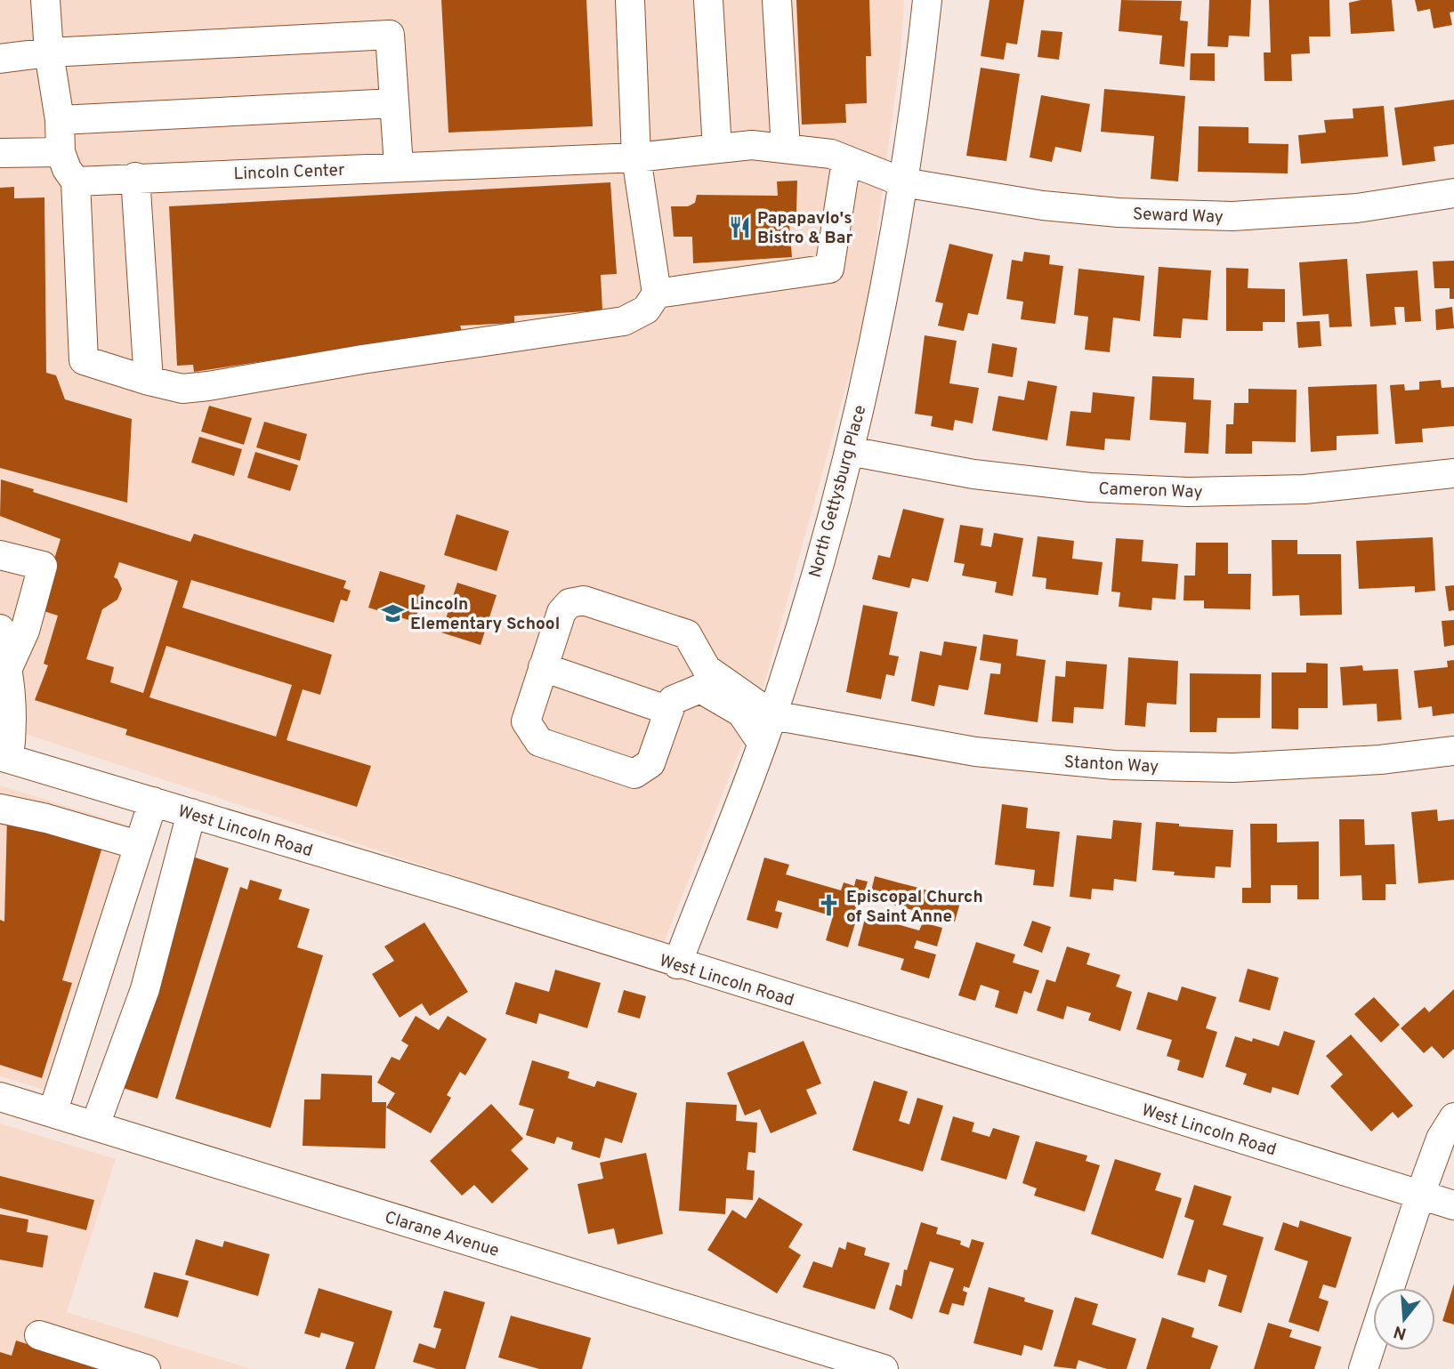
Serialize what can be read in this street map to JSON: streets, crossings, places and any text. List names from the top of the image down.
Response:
{
  "streets": {
    "street": [
      "Lincoln Center",
      "Seward Way",
      "Cameron Way",
      "North Gettysburg Place",
      "Stanton Way",
      "West Lincoln Road",
      "Clarane Avenue"
    ]
  },
  "crossings": [
    ["Lincoln Center", "Seward Way"],
    ["Lincoln Center", "North Gettysburg Place"],
    ["Seward Way", "North Gettysburg Place"],
    ["Cameron Way", "North Gettysburg Place"],
    ["North Gettysburg Place", "Stanton Way"],
    ["North Gettysburg Place", "West Lincoln Road"]
  ],
  "places": {
    "restaurant": ["Papapavlo's Bistro & Bar"],
    "school or university": ["Lincoln Elementary School"],
    "church": ["Episcopal Church of Saint Anne"]
  },
  "north": "bottom"
}
